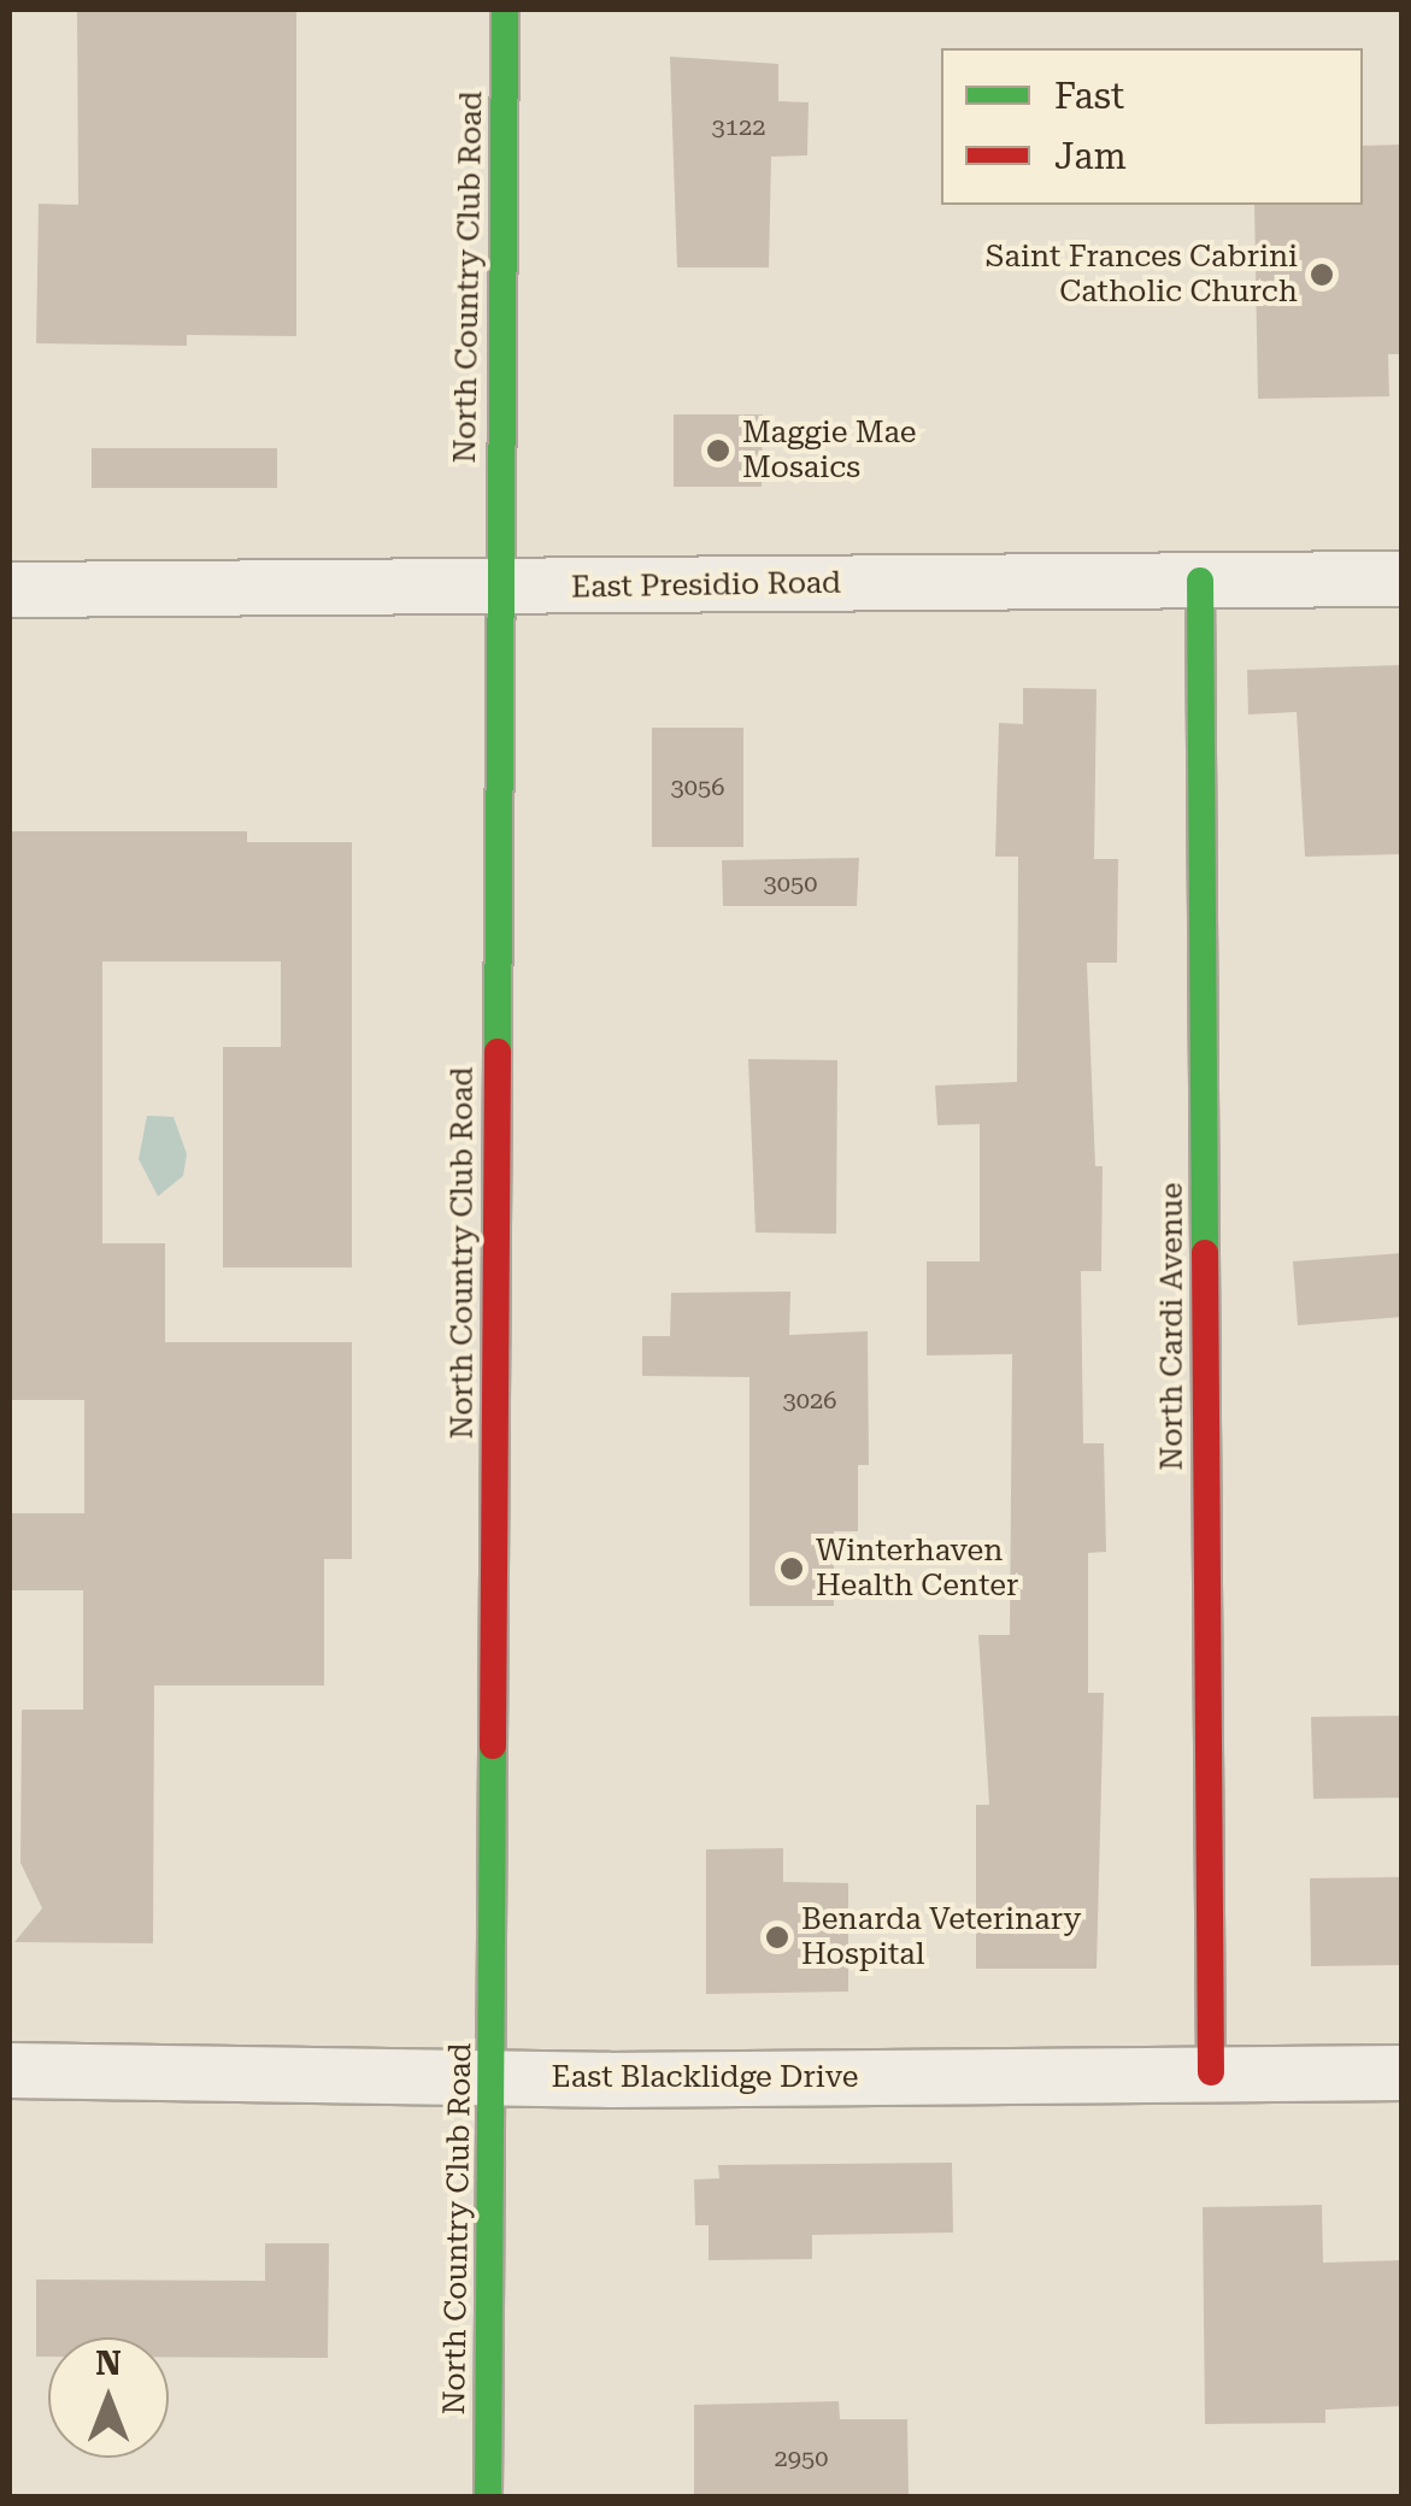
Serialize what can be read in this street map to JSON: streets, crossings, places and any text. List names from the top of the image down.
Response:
{
  "streets": {
    "main road": ["North Country Club Road", "North Cardi Avenue"],
    "street": ["East Presidio Road", "East Blacklidge Drive"]
  },
  "crossings": [
    ["North Country Club Road", "East Presidio Road"],
    ["North Country Club Road", "East Blacklidge Drive"],
    ["East Presidio Road", "North Cardi Avenue"],
    ["North Cardi Avenue", "East Blacklidge Drive"]
  ],
  "places": [
    "Saint Frances Cabrini Catholic Church",
    "Maggie Mae Mosaics",
    "Winterhaven Health Center",
    "Benarda Veterinary Hospital"
  ],
  "house_numbers": [
    "3122",
    "3056",
    "3050",
    "3026",
    "2950"
  ],
  "legend": ["Fast", "Jam"],
  "north": "top"
}
